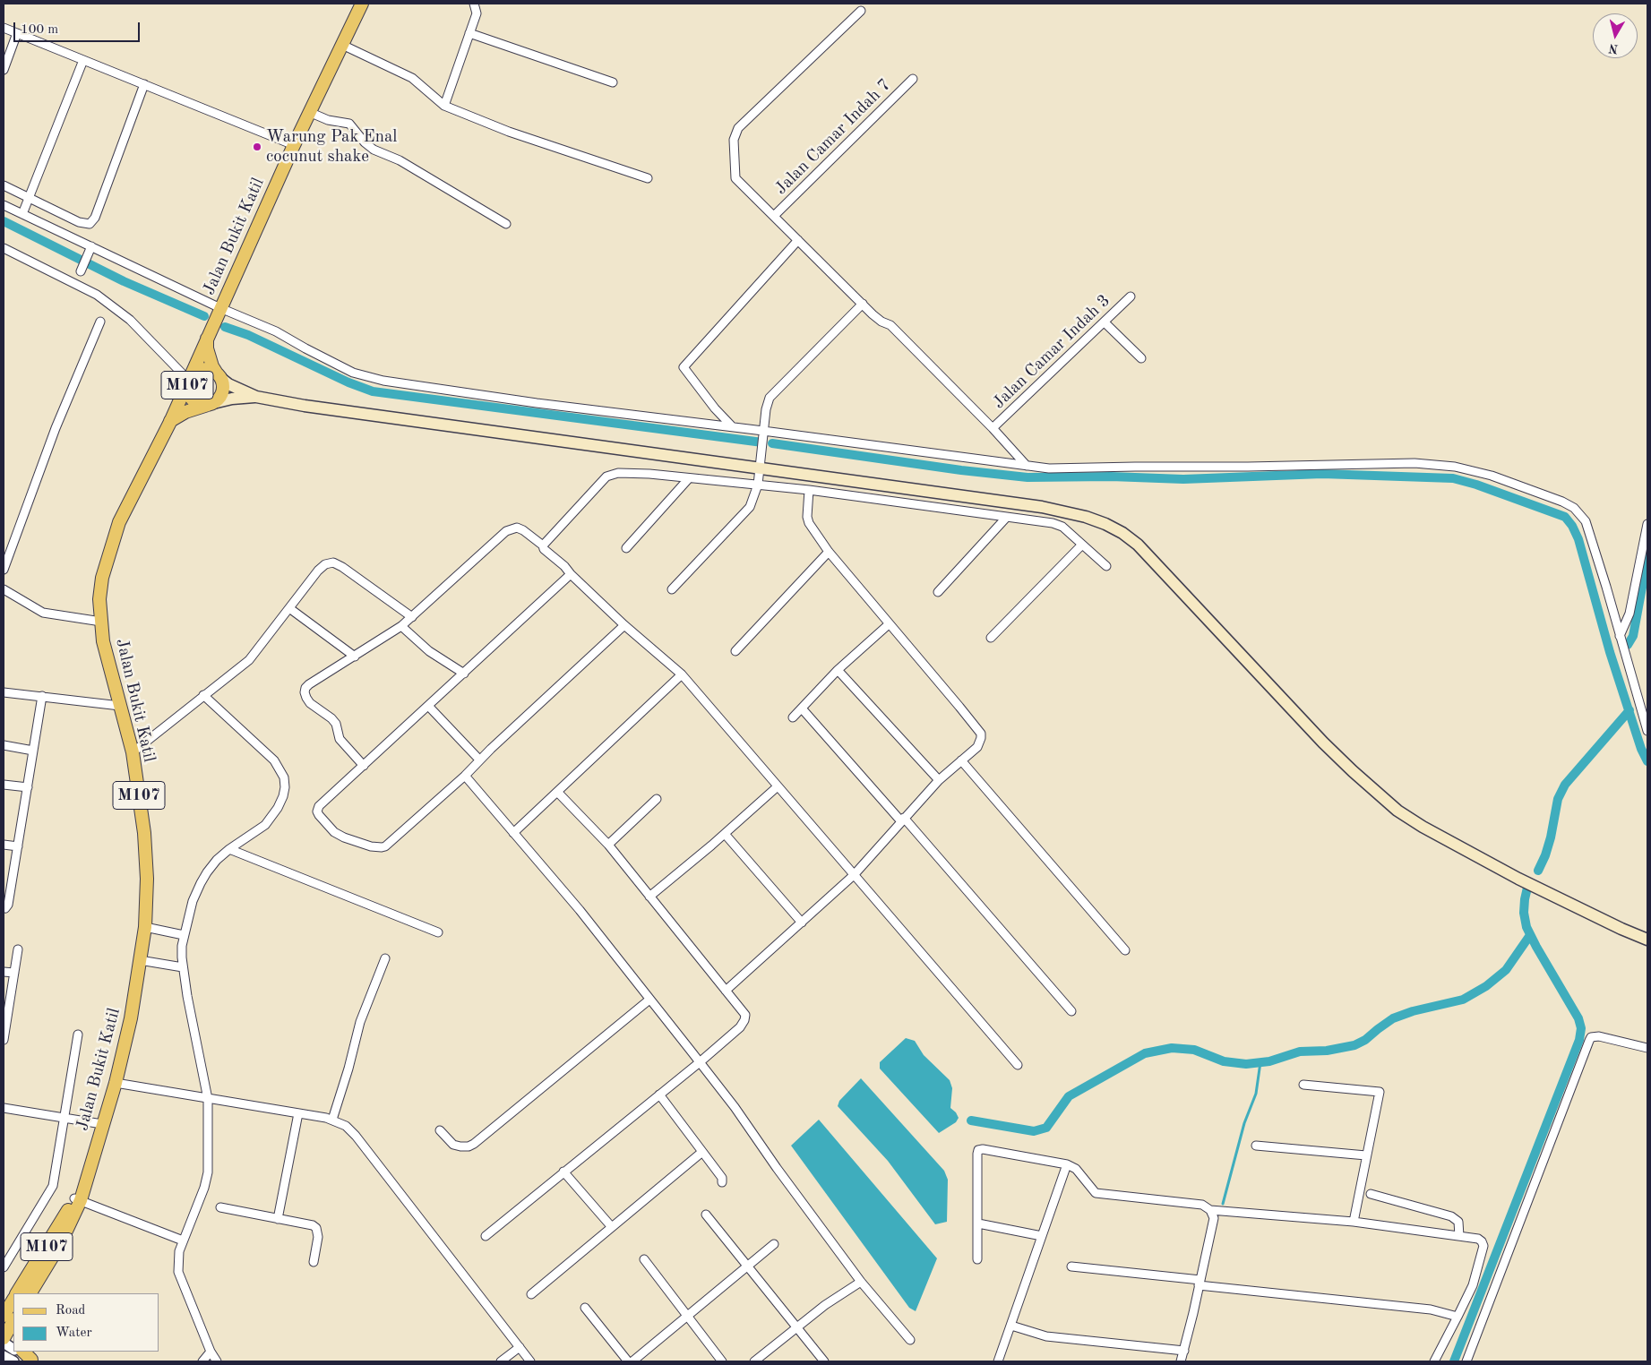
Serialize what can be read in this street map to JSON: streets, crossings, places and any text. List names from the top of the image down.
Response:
{
  "streets": {
    "main road": ["Jalan Bukit Katil", "M107"],
    "street": ["Jalan Camar Indah 7", "Jalan Camar Indah 3"]
  },
  "crossings": [
    ["Jalan Bukit Katil", "M107"]
  ],
  "places": ["Warung Pak Enal cocunut shake"],
  "legend": ["Road", "Water"],
  "scale_bar": "100 m",
  "north": "bottom"
}
